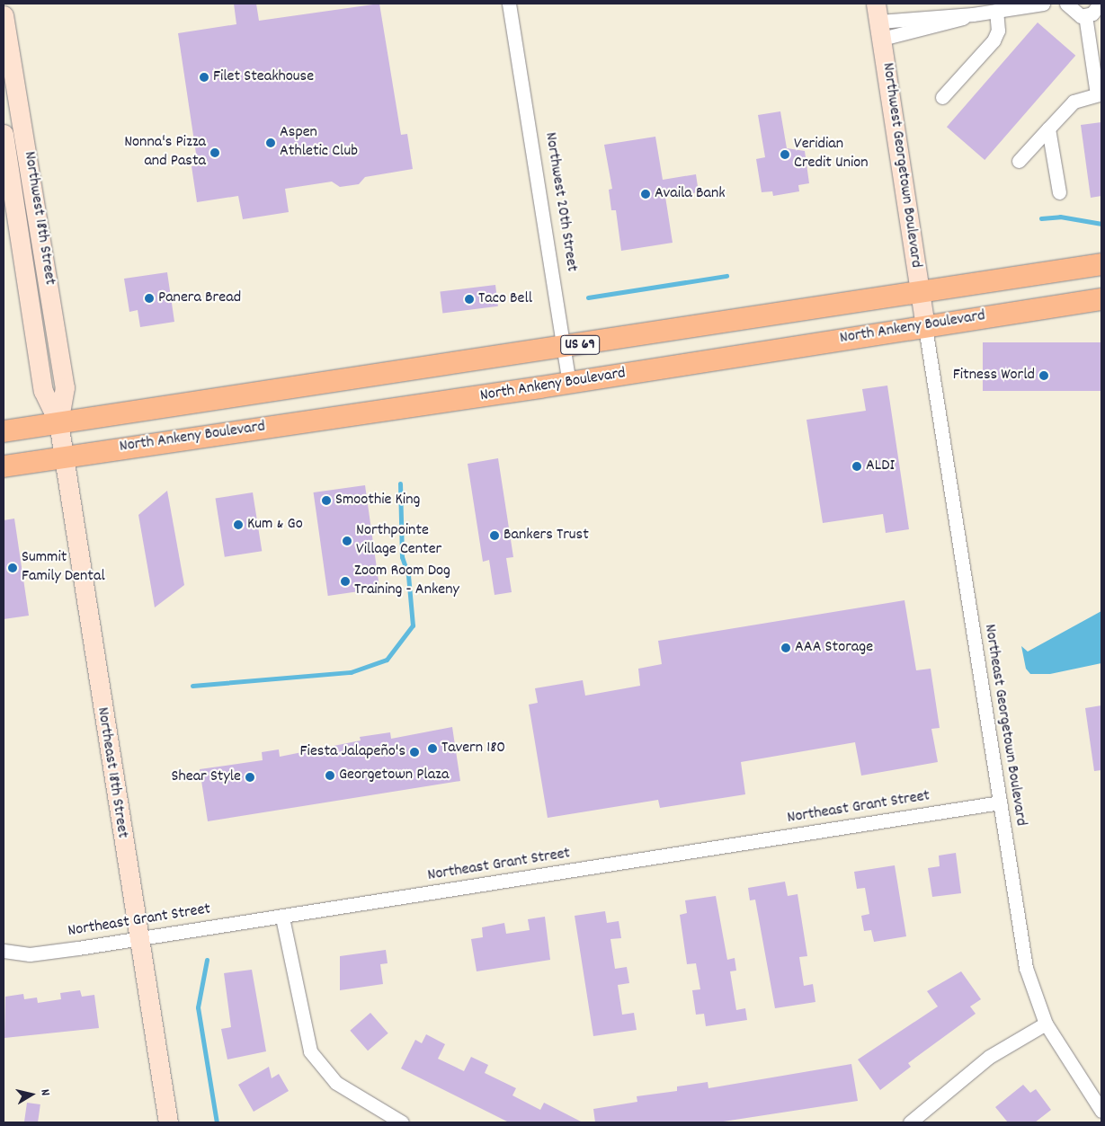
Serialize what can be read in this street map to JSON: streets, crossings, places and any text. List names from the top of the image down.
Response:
{
  "streets": {
    "main road": [
      "Northwest Georgetown Boulevard",
      "Northwest 18th Street",
      "North Ankeny Boulevard",
      "US 69",
      "Northeast 18th Street"
    ],
    "street": ["Northwest 20th Street", "Northeast Georgetown Boulevard", "Northeast Grant Street"]
  },
  "crossings": [
    ["Northwest Georgetown Boulevard", "North Ankeny Boulevard"],
    ["Northwest Georgetown Boulevard", "US 69"],
    ["Northwest Georgetown Boulevard", "Northeast Georgetown Boulevard"],
    ["Northwest 20th Street", "North Ankeny Boulevard"],
    ["Northwest 20th Street", "US 69"],
    ["Northwest 18th Street", "US 69"],
    ["Northwest 18th Street", "Northeast 18th Street"],
    ["North Ankeny Boulevard", "Northeast Georgetown Boulevard"],
    ["North Ankeny Boulevard", "Northeast 18th Street"],
    ["US 69", "Northeast 18th Street"],
    ["Northeast Georgetown Boulevard", "Northeast Grant Street"],
    ["Northeast 18th Street", "Northeast Grant Street"]
  ],
  "places": [
    "Filet Steakhouse",
    "Aspen Athletic Club",
    "Nonna's Pizza and Pasta",
    "Veridian Credit Union",
    "Availa Bank",
    "Panera Bread",
    "Taco Bell",
    "Fitness World",
    "ALDI",
    "Smoothie King",
    "Kum & Go",
    "Bankers Trust",
    "Northpointe Village Center",
    "Summit Family Dental",
    "Zoom Room Dog Training - Ankeny",
    "AAA Storage",
    "Tavern 180",
    "Fiesta Jalapeño's",
    "Georgetown Plaza",
    "Shear Style"
  ],
  "north": "right"
}
